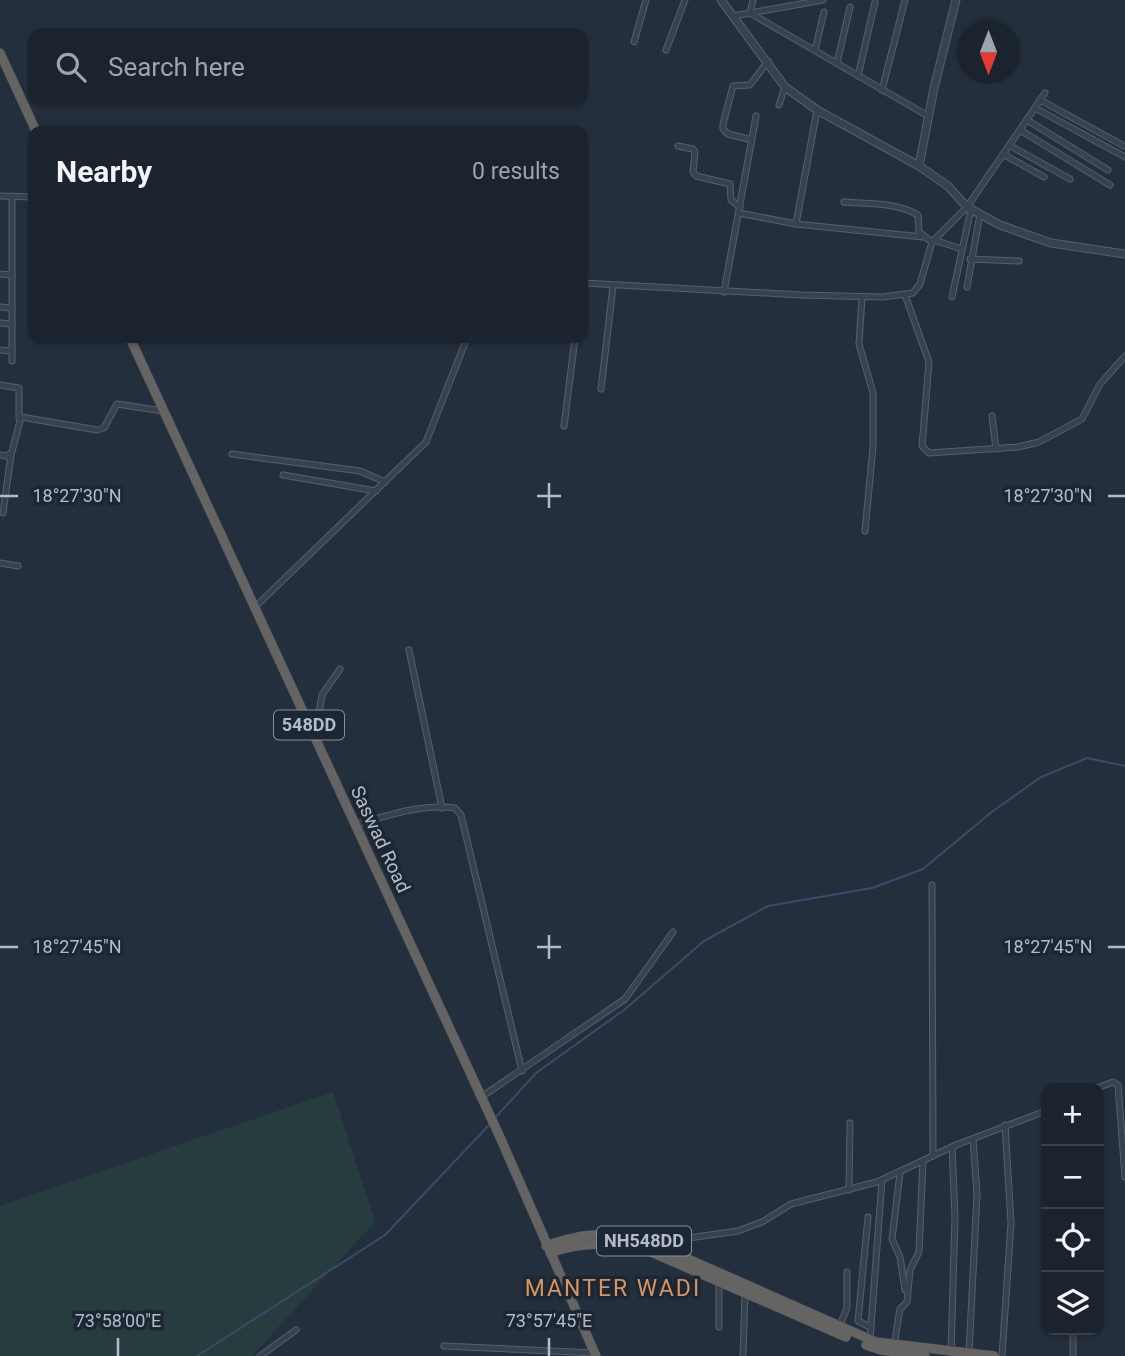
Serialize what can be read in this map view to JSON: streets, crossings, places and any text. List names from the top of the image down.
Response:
{
  "streets": {
    "highway": ["548DD", "Saswad Road", "NH548DD"]
  },
  "crossings": [
    ["Saswad Road", "NH548DD"]
  ],
  "districts": ["MANTER WADI"],
  "north": "bottom",
  "page": {
    "search": "Search here",
    "heading": ["Nearby", "0 results"],
    "map_buttons": ["+", "−"]
  },
  "coordinates": [
    "18°27'30\"N",
    "18°27'45\"N",
    "73°58'00\"E",
    "73°57'45\"E"
  ]
}
